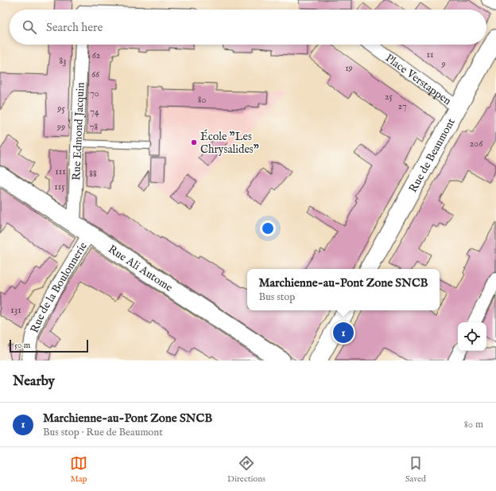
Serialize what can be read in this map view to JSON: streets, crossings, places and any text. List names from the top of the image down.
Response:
{
  "streets": {
    "street": [
      "Place Verstappen",
      "Rue Edmond Jacquin",
      "Rue de Beaumont",
      "Rue Ali Autome",
      "Rue de la Boulonnerie"
    ]
  },
  "crossings": [
    ["Place Verstappen", "Rue de Beaumont"],
    ["Rue Edmond Jacquin", "Rue Ali Autome"],
    ["Rue Ali Autome", "Rue de la Boulonnerie"]
  ],
  "places": ["École \"Les Chrysalides\""],
  "house_numbers": [
    "11",
    "62",
    "83",
    "9",
    "19",
    "66",
    "70",
    "25",
    "80",
    "27",
    "95",
    "74",
    "99",
    "78",
    "206",
    "111",
    "88",
    "115",
    "131"
  ],
  "scale_bar": "50 m",
  "page": {
    "search": "Search here",
    "popup": ["Marchienne-au-Pont Zone SNCB", "Bus stop"],
    "pins": "1",
    "scale": "50 m",
    "heading": "Nearby",
    "list": [
      {
        "mark": "1",
        "name": "Marchienne-au-Pont Zone SNCB",
        "note": "Bus stop · Rue de Beaumont",
        "value": "80 m"
      }
    ],
    "nav": ["Map", "Directions", "Saved"]
  }
}
